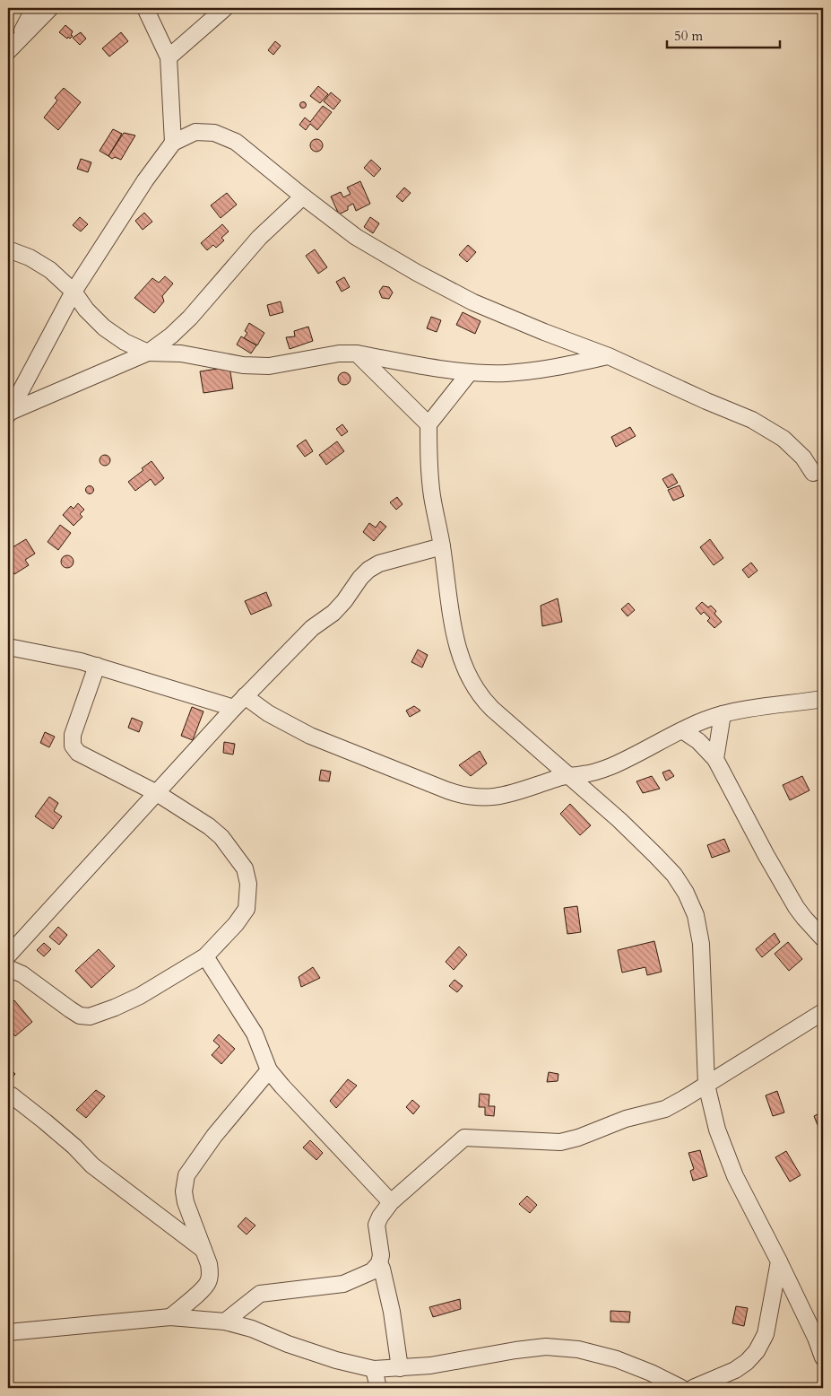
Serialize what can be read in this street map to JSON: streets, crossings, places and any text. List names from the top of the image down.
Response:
{
  "scale_bar": "50 m"
}
